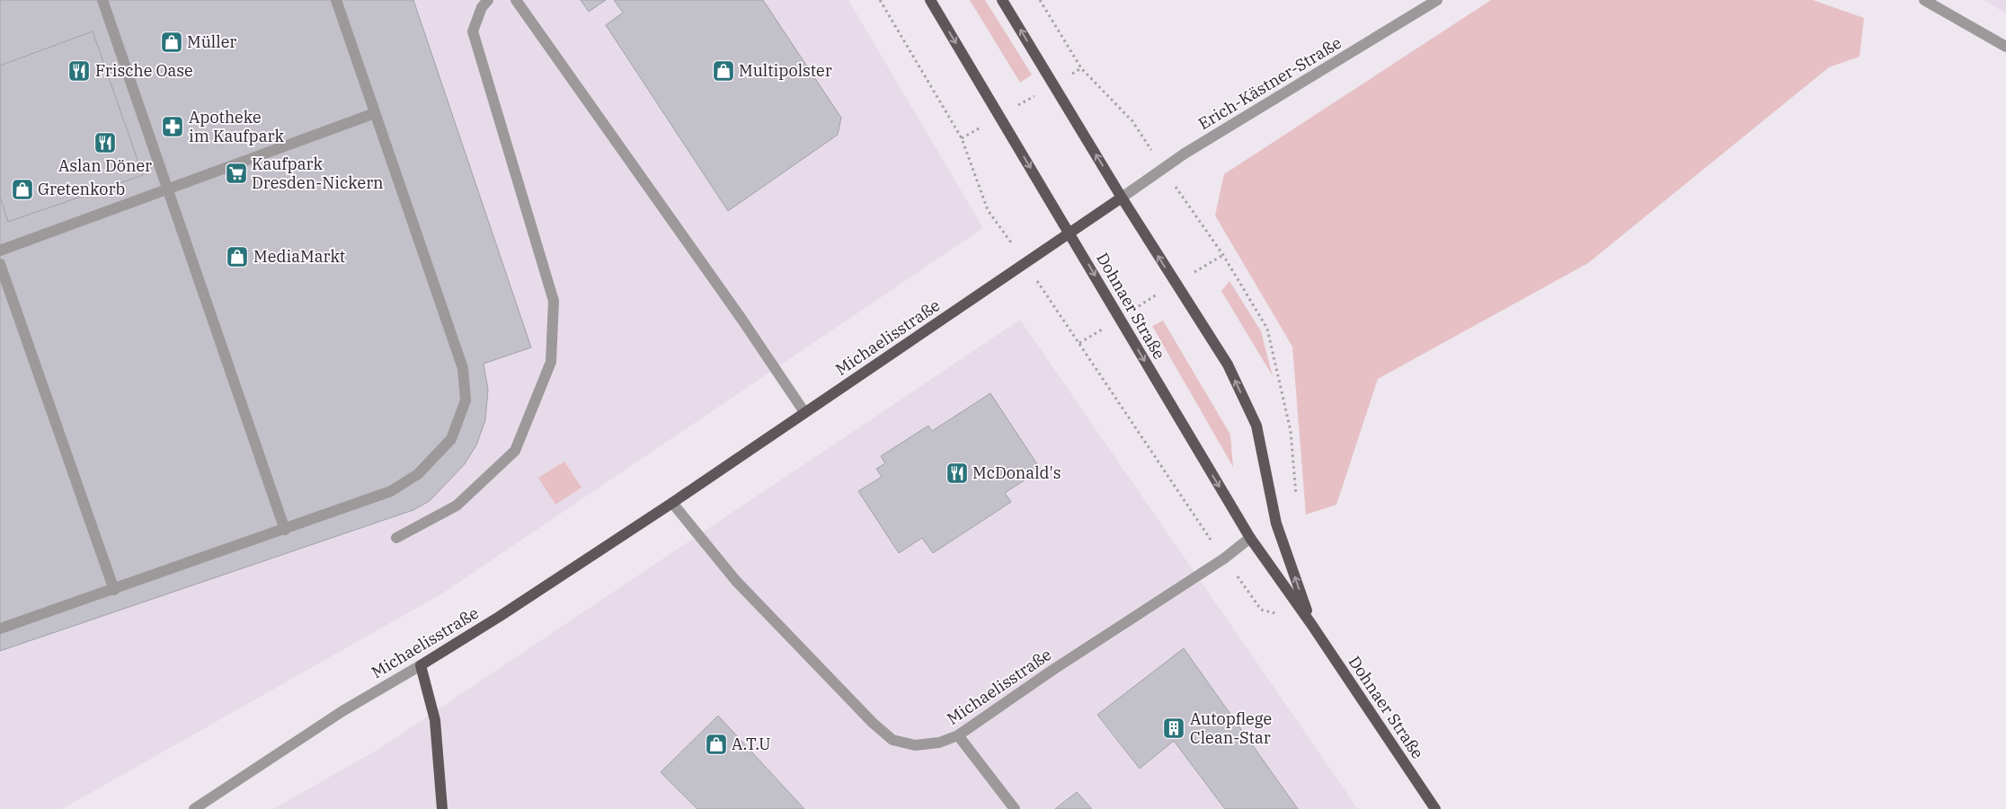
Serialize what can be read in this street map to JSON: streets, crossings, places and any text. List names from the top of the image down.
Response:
{
  "streets": {
    "main road": ["Dohnaer Straße", "Michaelisstraße"],
    "street": ["Erich-Kästner-Straße"]
  },
  "crossings": [
    ["Erich-Kästner-Straße", "Dohnaer Straße"],
    ["Erich-Kästner-Straße", "Michaelisstraße"],
    ["Dohnaer Straße", "Michaelisstraße"]
  ],
  "places": {
    "shop": [
      "Müller",
      "Multipolster",
      "Gretenkorb",
      "MediaMarkt",
      "A.T.U"
    ],
    "restaurant": ["Frische Oase", "Aslan Döner", "McDonald's"],
    "pharmacy": ["Apotheke im Kaufpark"],
    "supermarket": ["Kaufpark Dresden-Nickern"],
    "building": ["Autopflege Clean-Star"]
  }
}
